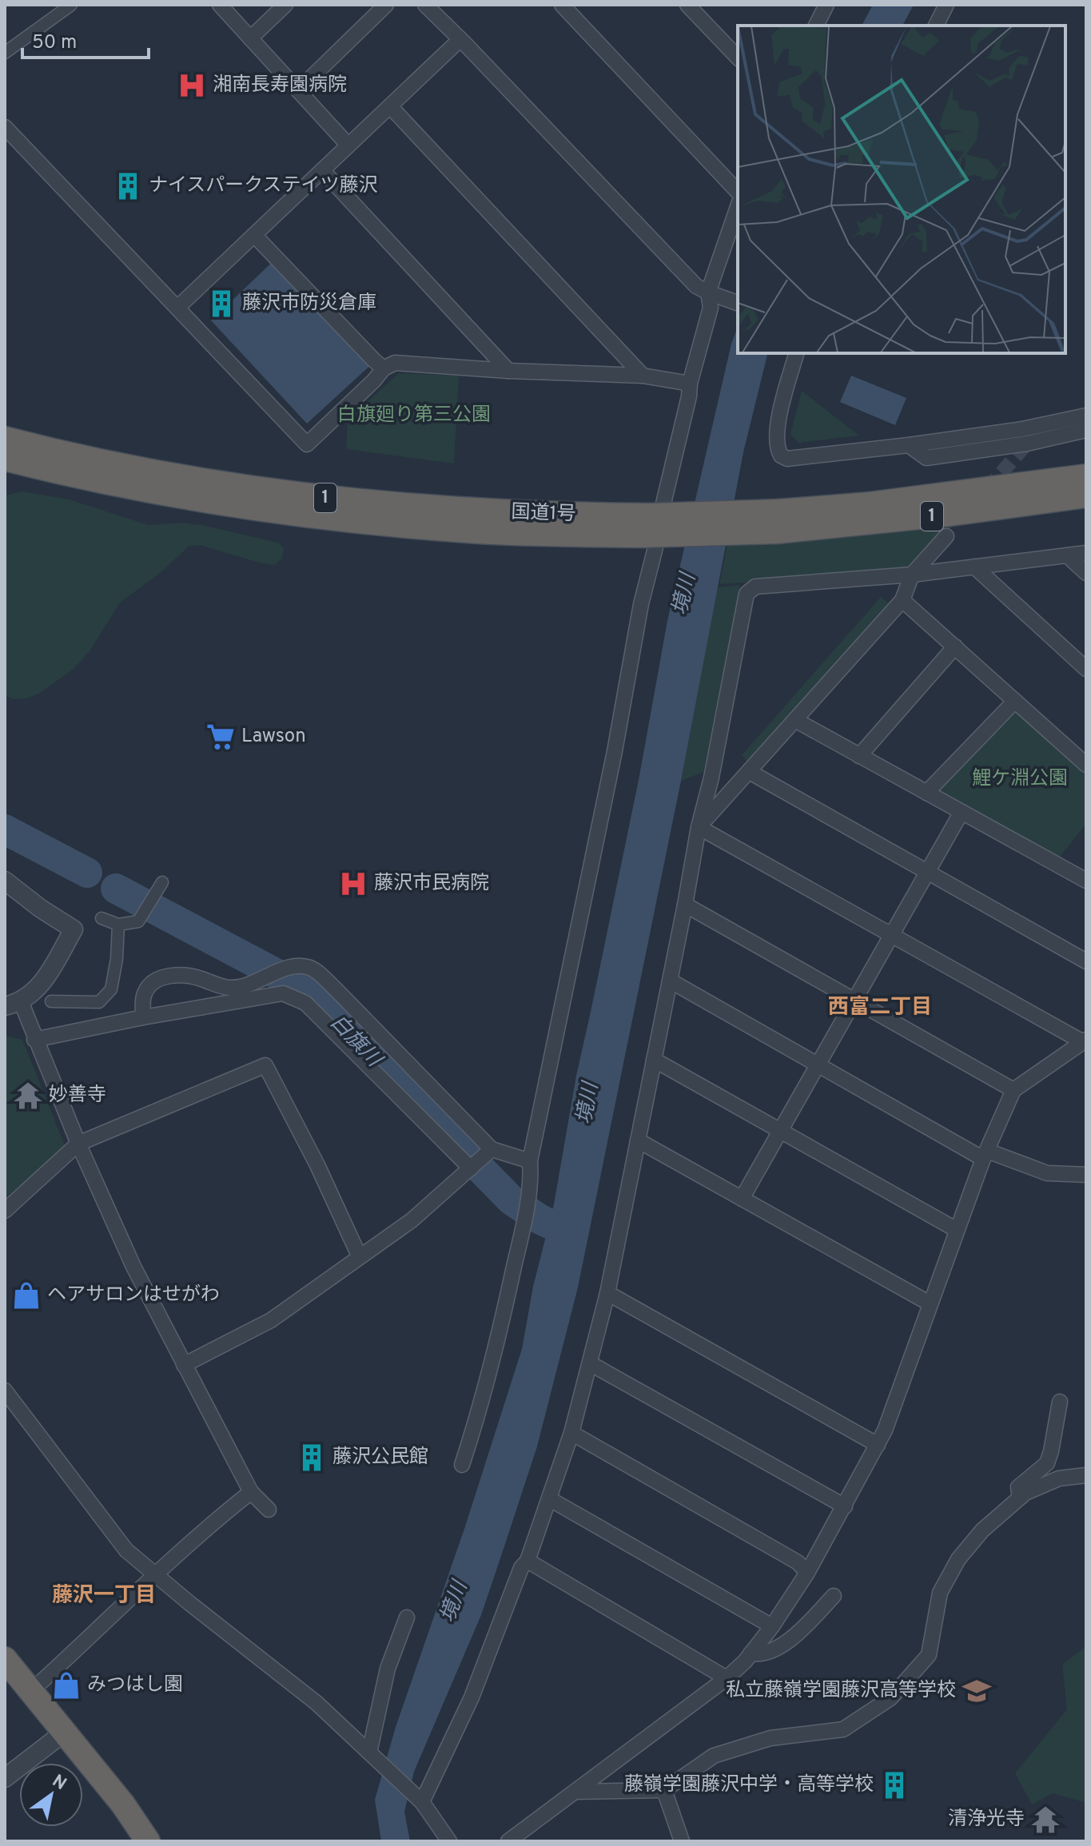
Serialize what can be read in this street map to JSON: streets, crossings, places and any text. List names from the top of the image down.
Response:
{
  "streets": {
    "highway": ["1", "国道1号"]
  },
  "districts": ["西富二丁目", "藤沢一丁目"],
  "water": ["境川", "白旗川"],
  "parks": ["白旗廻り第三公園", "鯉ケ淵公園"],
  "places": {
    "hospital": ["湘南長寿園病院", "藤沢市民病院"],
    "building": [
      "ナイスパークステイツ藤沢",
      "藤沢市防災倉庫",
      "藤沢公民館",
      "藤嶺学園藤沢中学・高等学校"
    ],
    "supermarket": ["Lawson"],
    "temple": ["妙善寺", "清浄光寺"],
    "shop": ["ヘアサロンはせがわ", "みつはし園"],
    "school or university": ["私立藤嶺学園藤沢高等学校"]
  },
  "scale_bar": "50 m",
  "north": "top right"
}
